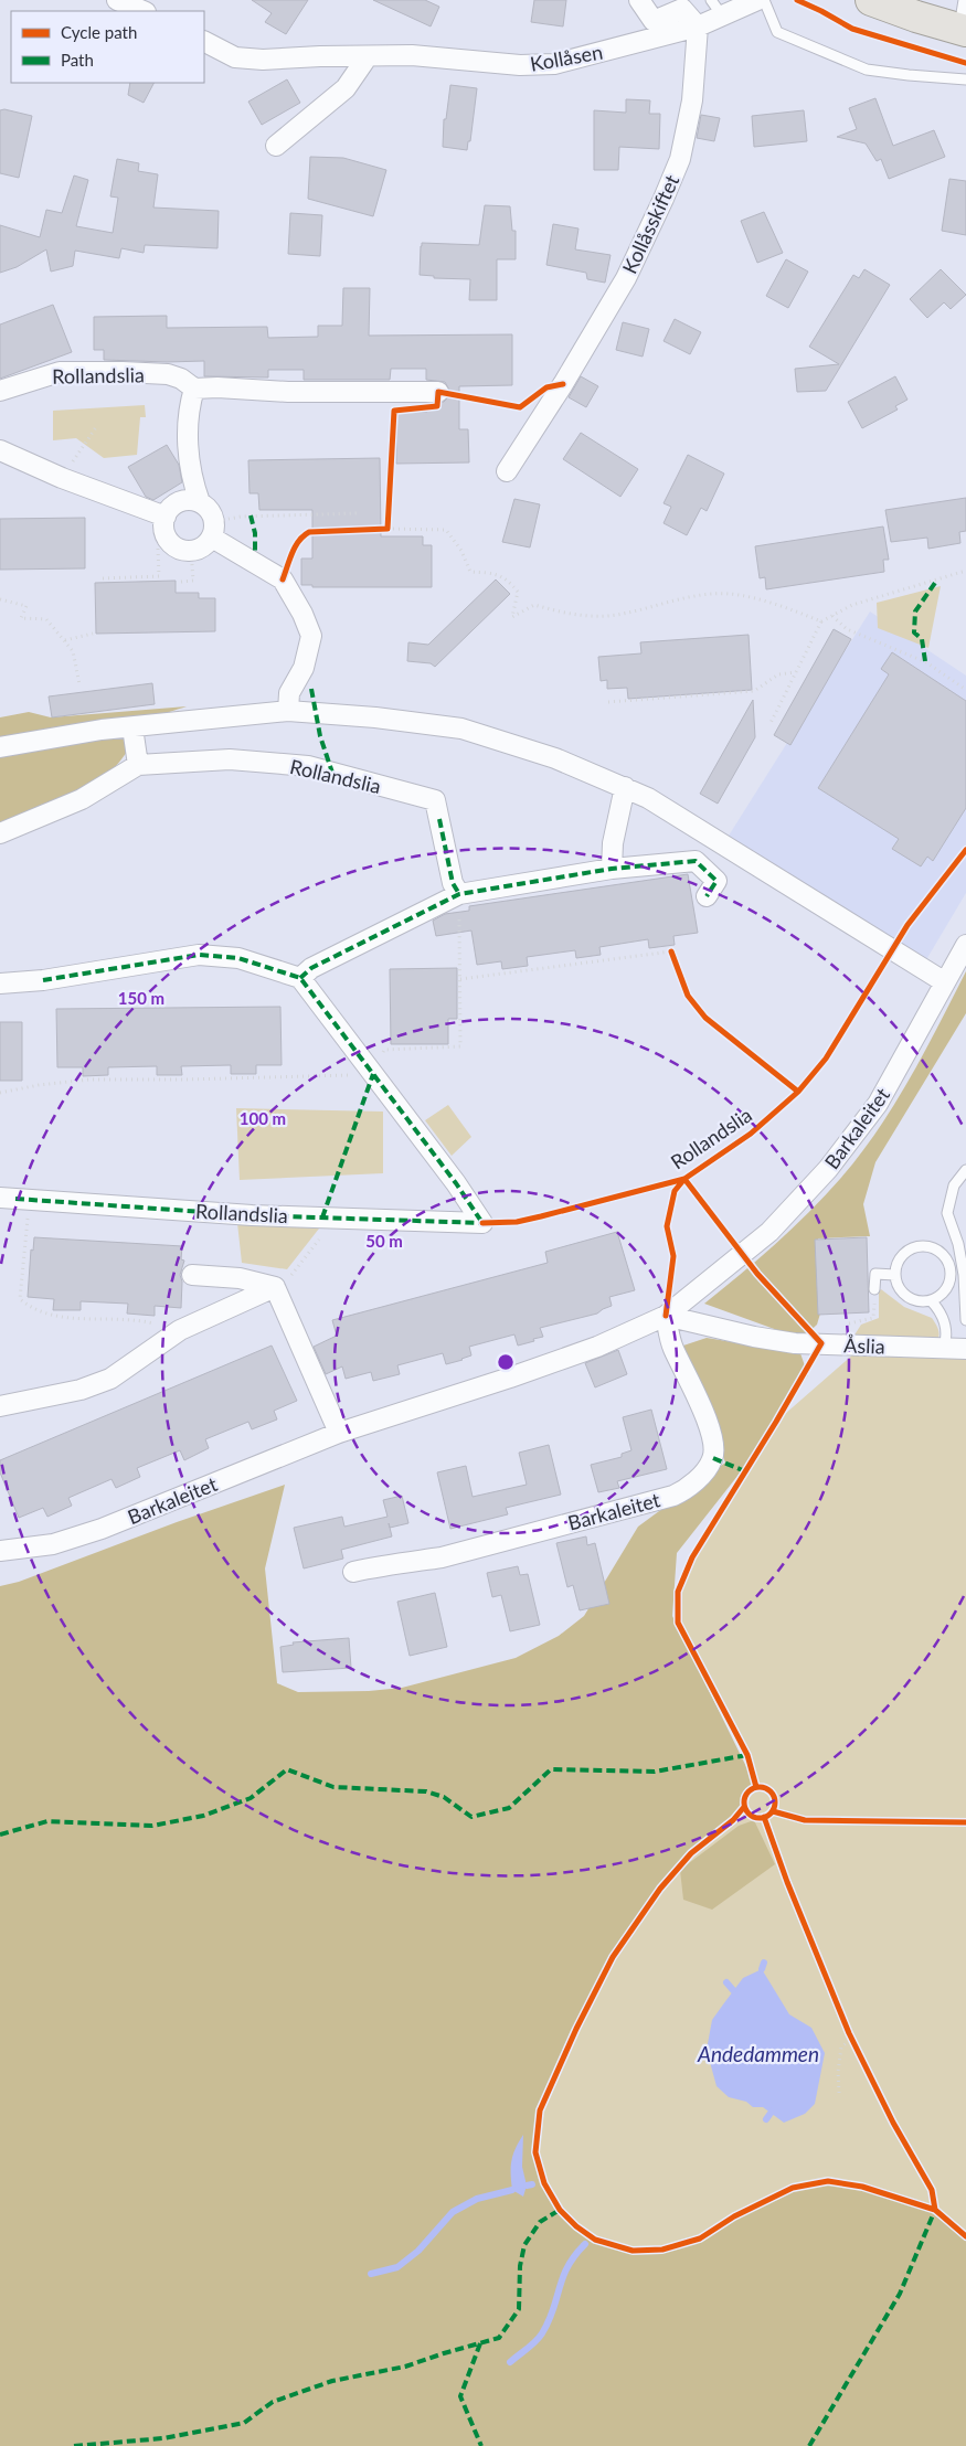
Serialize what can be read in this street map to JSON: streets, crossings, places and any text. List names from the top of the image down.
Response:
{
  "streets": {
    "street": [
      "Kollåsen",
      "Kollåsskiftet",
      "Rollandslia",
      "Barkaleitet",
      "Åslia"
    ]
  },
  "crossings": [
    ["Kollåsen", "Kollåsskiftet"],
    ["Barkaleitet", "Åslia"]
  ],
  "water": ["Andedammen"],
  "legend": ["Cycle path", "Path"],
  "rings": ["150 m", "100 m", "50 m"]
}
